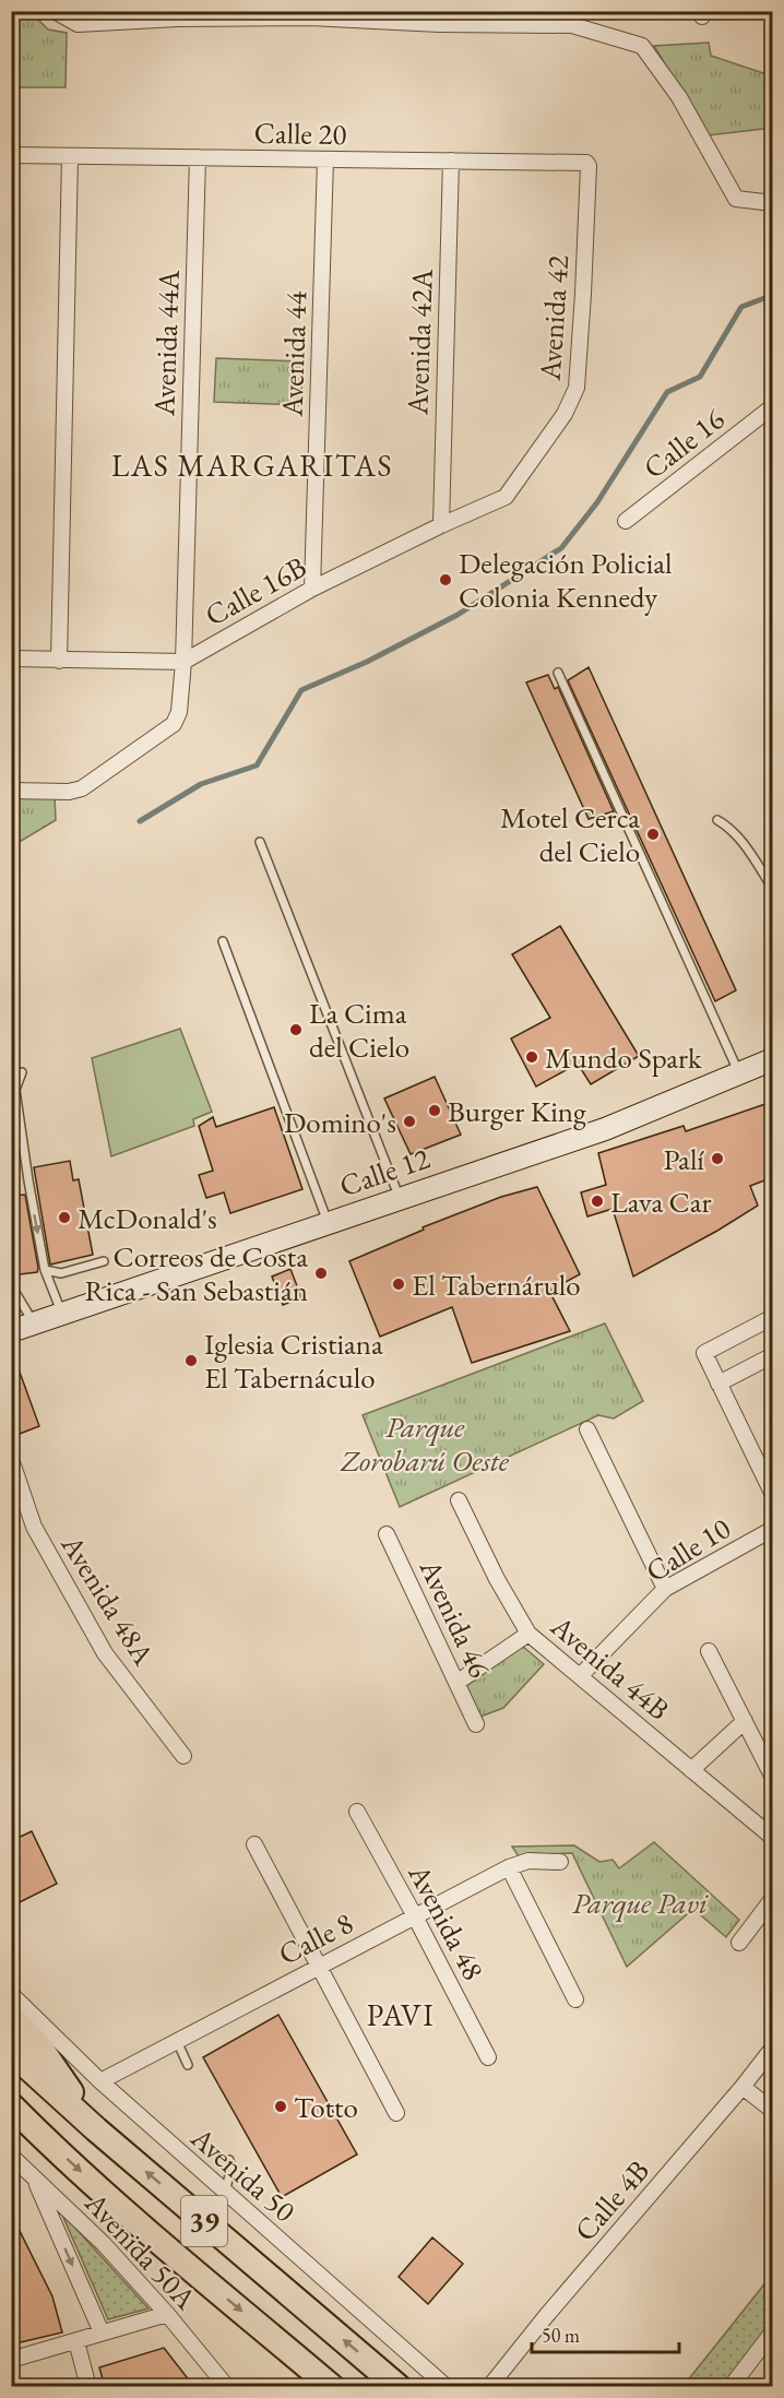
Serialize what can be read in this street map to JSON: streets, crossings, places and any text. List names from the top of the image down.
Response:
{
  "streets": {
    "highway": ["39"],
    "main road": ["Calle 12"],
    "street": [
      "Calle 20",
      "Avenida 42",
      "Avenida 42A",
      "Avenida 44A",
      "Avenida 44",
      "Calle 16",
      "Calle 16B",
      "Calle 10",
      "Avenida 48A",
      "Avenida 46",
      "Avenida 44B",
      "Avenida 48",
      "Calle 8",
      "Avenida 50",
      "Calle 4B",
      "Avenida 50A"
    ]
  },
  "crossings": [
    ["Calle 20", "Avenida 42"],
    ["Calle 20", "Avenida 42A"],
    ["Calle 20", "Avenida 44A"],
    ["Calle 20", "Avenida 44"],
    ["Avenida 42", "Calle 16B"],
    ["Avenida 42A", "Calle 16B"],
    ["Avenida 44A", "Calle 16B"],
    ["Avenida 44", "Calle 16B"],
    ["Calle 10", "Avenida 44B"],
    ["Avenida 48", "Calle 8"],
    ["Calle 8", "Avenida 50"]
  ],
  "districts": ["LAS MARGARITAS", "PAVI"],
  "parks": ["Parque Zorobarú Oeste", "Parque Pavi"],
  "places": [
    "Delegación Policial Colonia Kennedy",
    "Motel Cerca del Cielo",
    "La Cima del Cielo",
    "Mundo Spark",
    "Burger King",
    "Domino's",
    "Palí",
    "Lava Car",
    "McDonald's",
    "Correos de Costa Rica - San Sebastián",
    "El Tabernárulo",
    "Iglesia Cristiana El Tabernáculo",
    "Totto"
  ],
  "scale_bar": "50 m"
}
